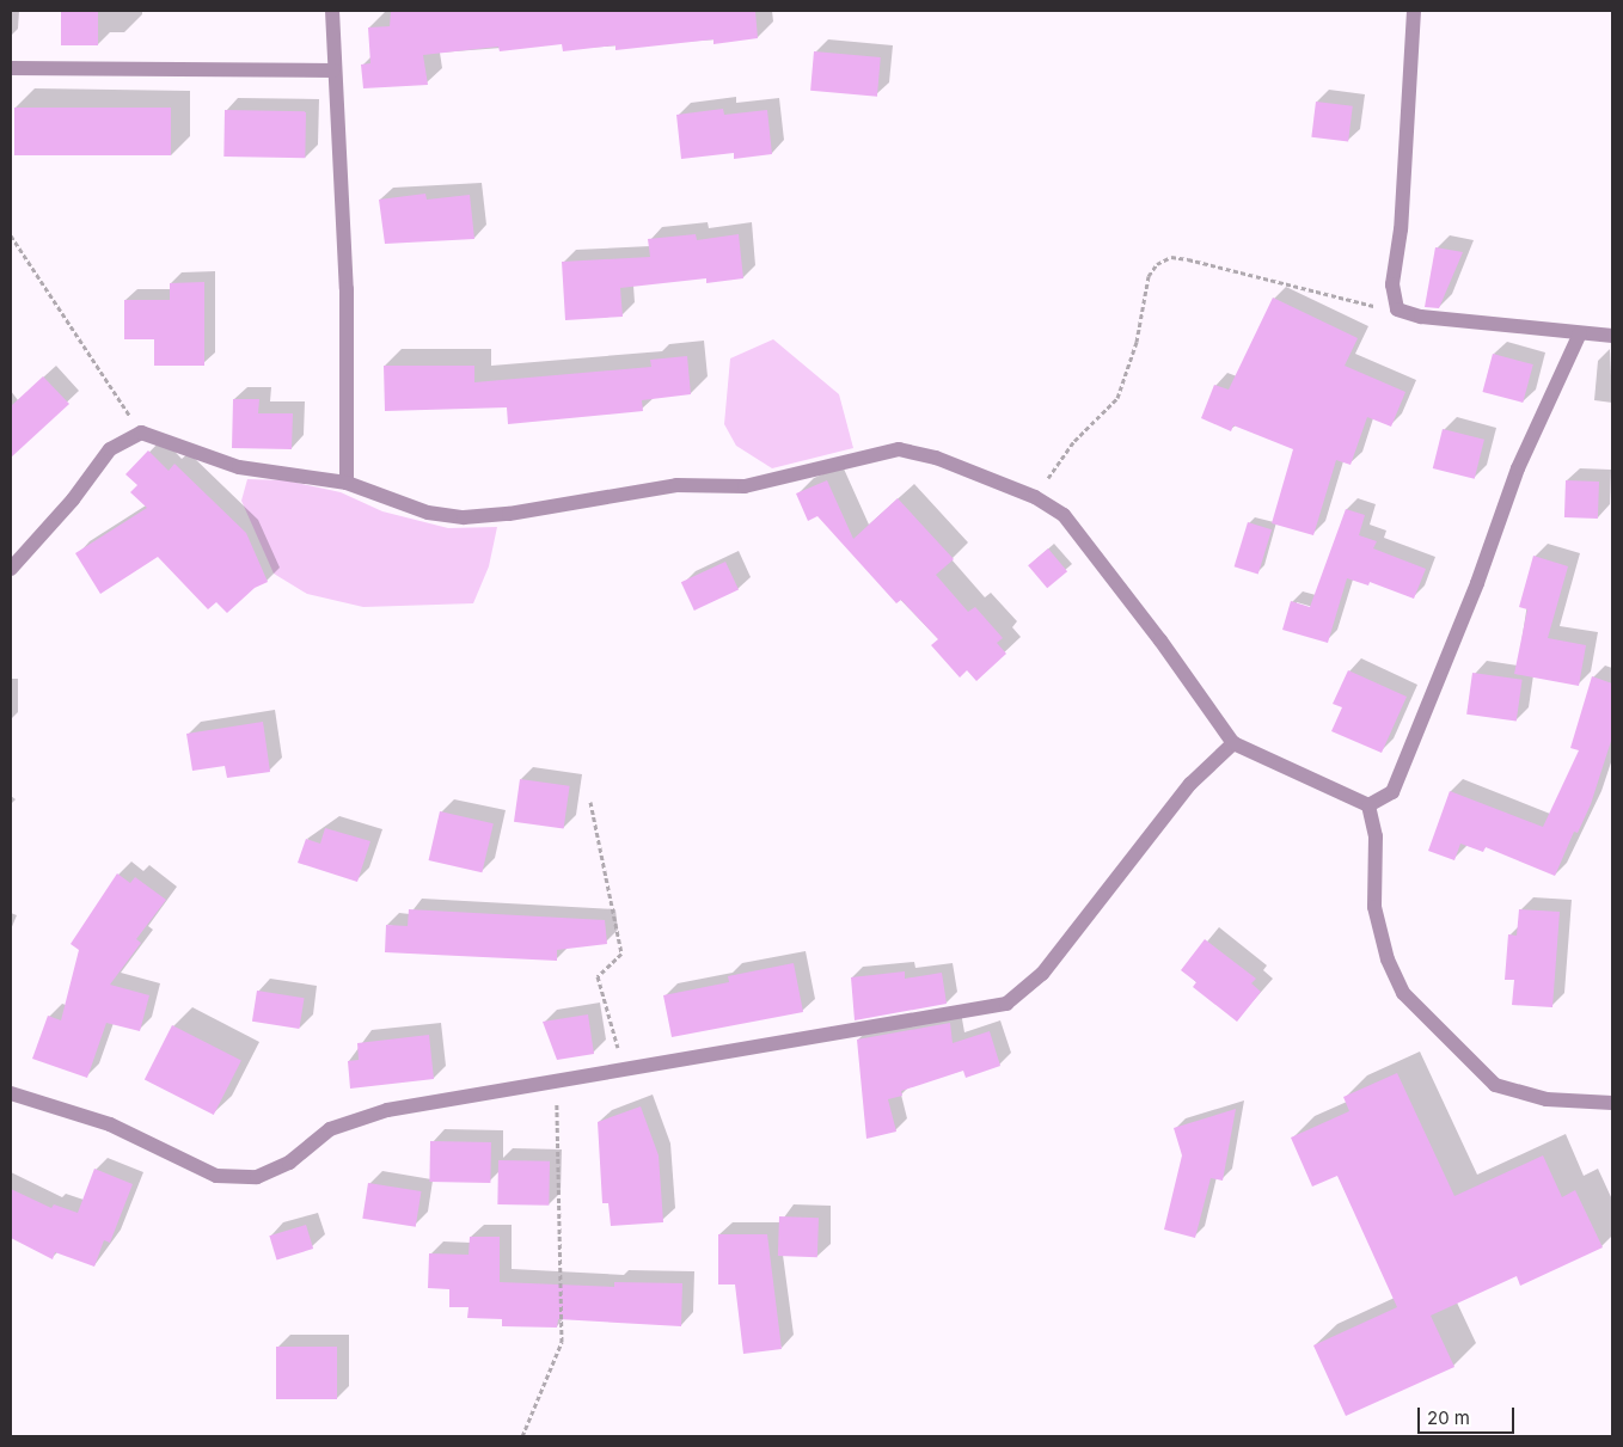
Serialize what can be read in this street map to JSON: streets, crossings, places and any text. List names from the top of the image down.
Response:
{
  "scale_bar": "20 m"
}
